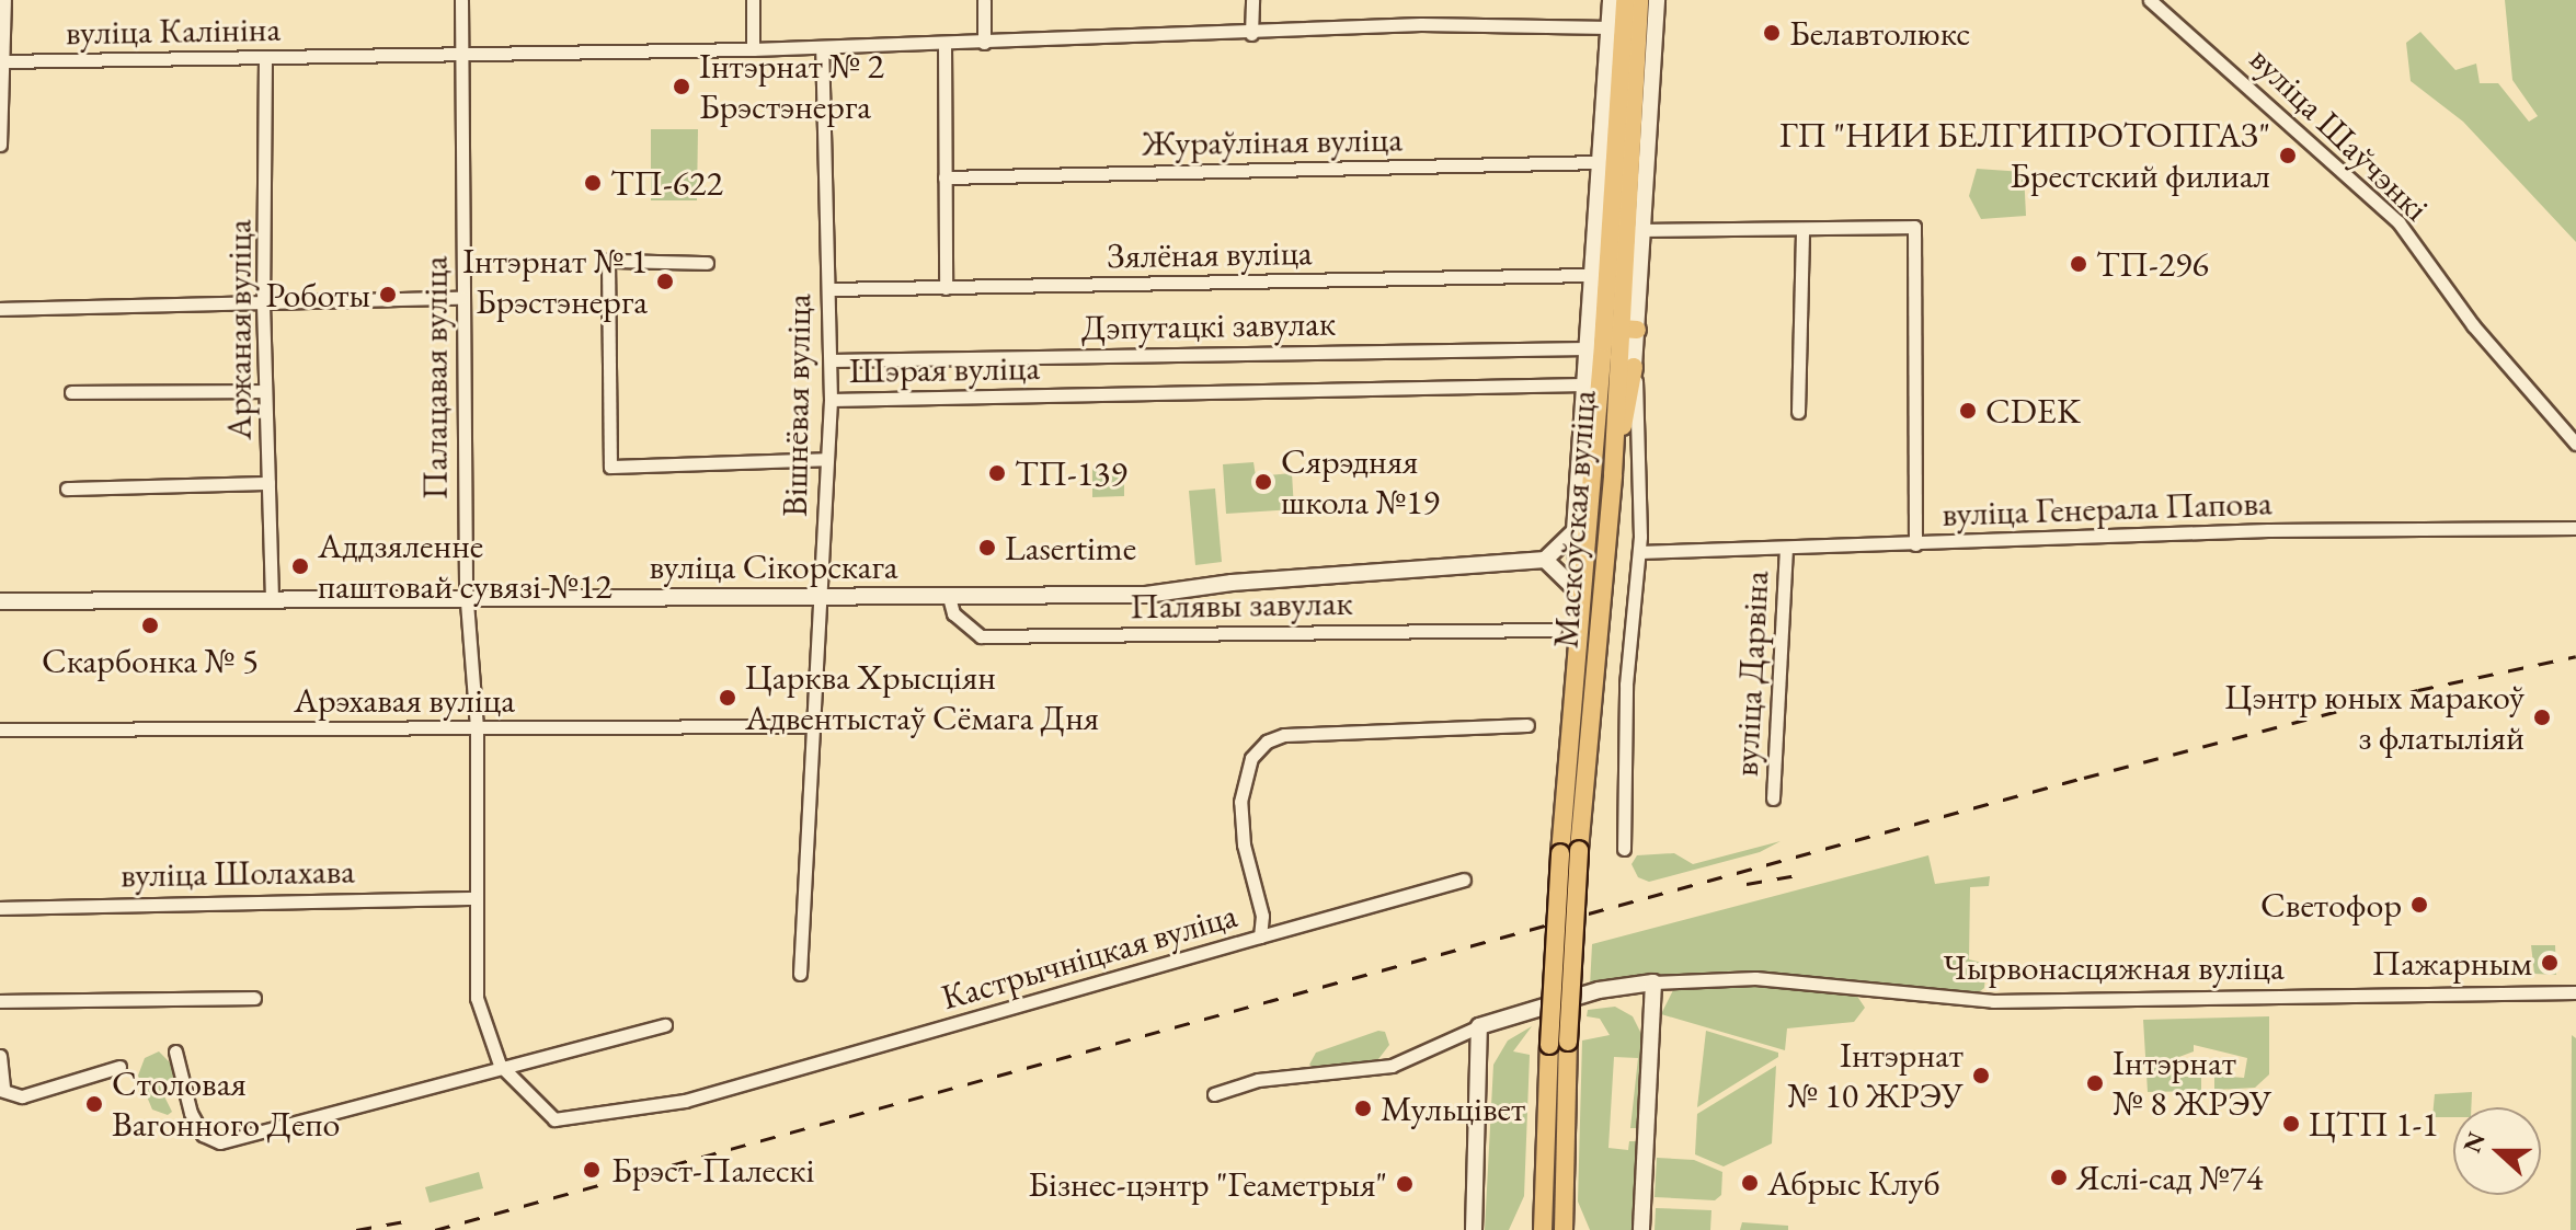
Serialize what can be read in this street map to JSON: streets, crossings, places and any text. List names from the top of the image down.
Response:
{
  "streets": {
    "main road": ["Маскоўская вуліца"],
    "street": [
      "вуліца Калініна",
      "вуліца Шаўчэнкі",
      "Жураўліная вуліца",
      "Зялёная вуліца",
      "Дэпутацкі завулак",
      "Аржаная вуліца",
      "Шэрая вуліца",
      "Палацавая вуліца",
      "Вішнёвая вуліца",
      "вуліца Генерала Папова",
      "вуліца Сікорскага",
      "Палявы завулак",
      "вуліца Дарвіна",
      "Арэхавая вуліца",
      "вуліца Шолахава",
      "Кастрычніцкая вуліца",
      "Чырвонасцяжная вуліца"
    ]
  },
  "crossings": [
    ["вуліца Калініна", "Аржаная вуліца"],
    ["вуліца Калініна", "Палацавая вуліца"],
    ["вуліца Калініна", "Вішнёвая вуліца"],
    ["вуліца Калініна", "Маскоўская вуліца"],
    ["Жураўліная вуліца", "Маскоўская вуліца"],
    ["Зялёная вуліца", "Вішнёвая вуліца"],
    ["Зялёная вуліца", "Маскоўская вуліца"],
    ["Дэпутацкі завулак", "Вішнёвая вуліца"],
    ["Дэпутацкі завулак", "Маскоўская вуліца"],
    ["Аржаная вуліца", "вуліца Сікорскага"],
    ["Шэрая вуліца", "Вішнёвая вуліца"],
    ["Шэрая вуліца", "Маскоўская вуліца"],
    ["Палацавая вуліца", "вуліца Сікорскага"],
    ["Палацавая вуліца", "Арэхавая вуліца"],
    ["Палацавая вуліца", "вуліца Шолахава"],
    ["Палацавая вуліца", "Кастрычніцкая вуліца"],
    ["Вішнёвая вуліца", "вуліца Сікорскага"],
    ["Вішнёвая вуліца", "Арэхавая вуліца"],
    ["вуліца Генерала Папова", "Маскоўская вуліца"],
    ["вуліца Генерала Папова", "вуліца Дарвіна"],
    ["вуліца Сікорскага", "Палявы завулак"]
  ],
  "places": [
    "Белавтолюкс",
    "Інтэрнат № 2 Брэстэнерга",
    "ГП \"НИИ БЕЛГИПРОТОПГАЗ\" Брестский филиал",
    "ТП-622",
    "ТП-296",
    "Інтэрнат № 1 Брэстэнерга",
    "Роботы",
    "CDEK",
    "ТП-139",
    "Сярэдняя школа №19",
    "Lasertime",
    "Аддзяленне паштовай сувязі №12",
    "Скарбонка № 5",
    "Царква Хрысціян Адвентыстаў Сёмага Дня",
    "Цэнтр юных маракоў з флатыліяй",
    "Светофор",
    "Пажарным",
    "Інтэрнат № 10 ЖРЭУ",
    "Інтэрнат № 8 ЖРЭУ",
    "Столовая Вагонного Депо",
    "Мульцівет",
    "ЦТП 1-1",
    "Брэст-Палескі",
    "Яслі-сад №74",
    "Абрыс Клуб",
    "Бізнес-цэнтр \"Геаметрыя\""
  ],
  "north": "left"
}
